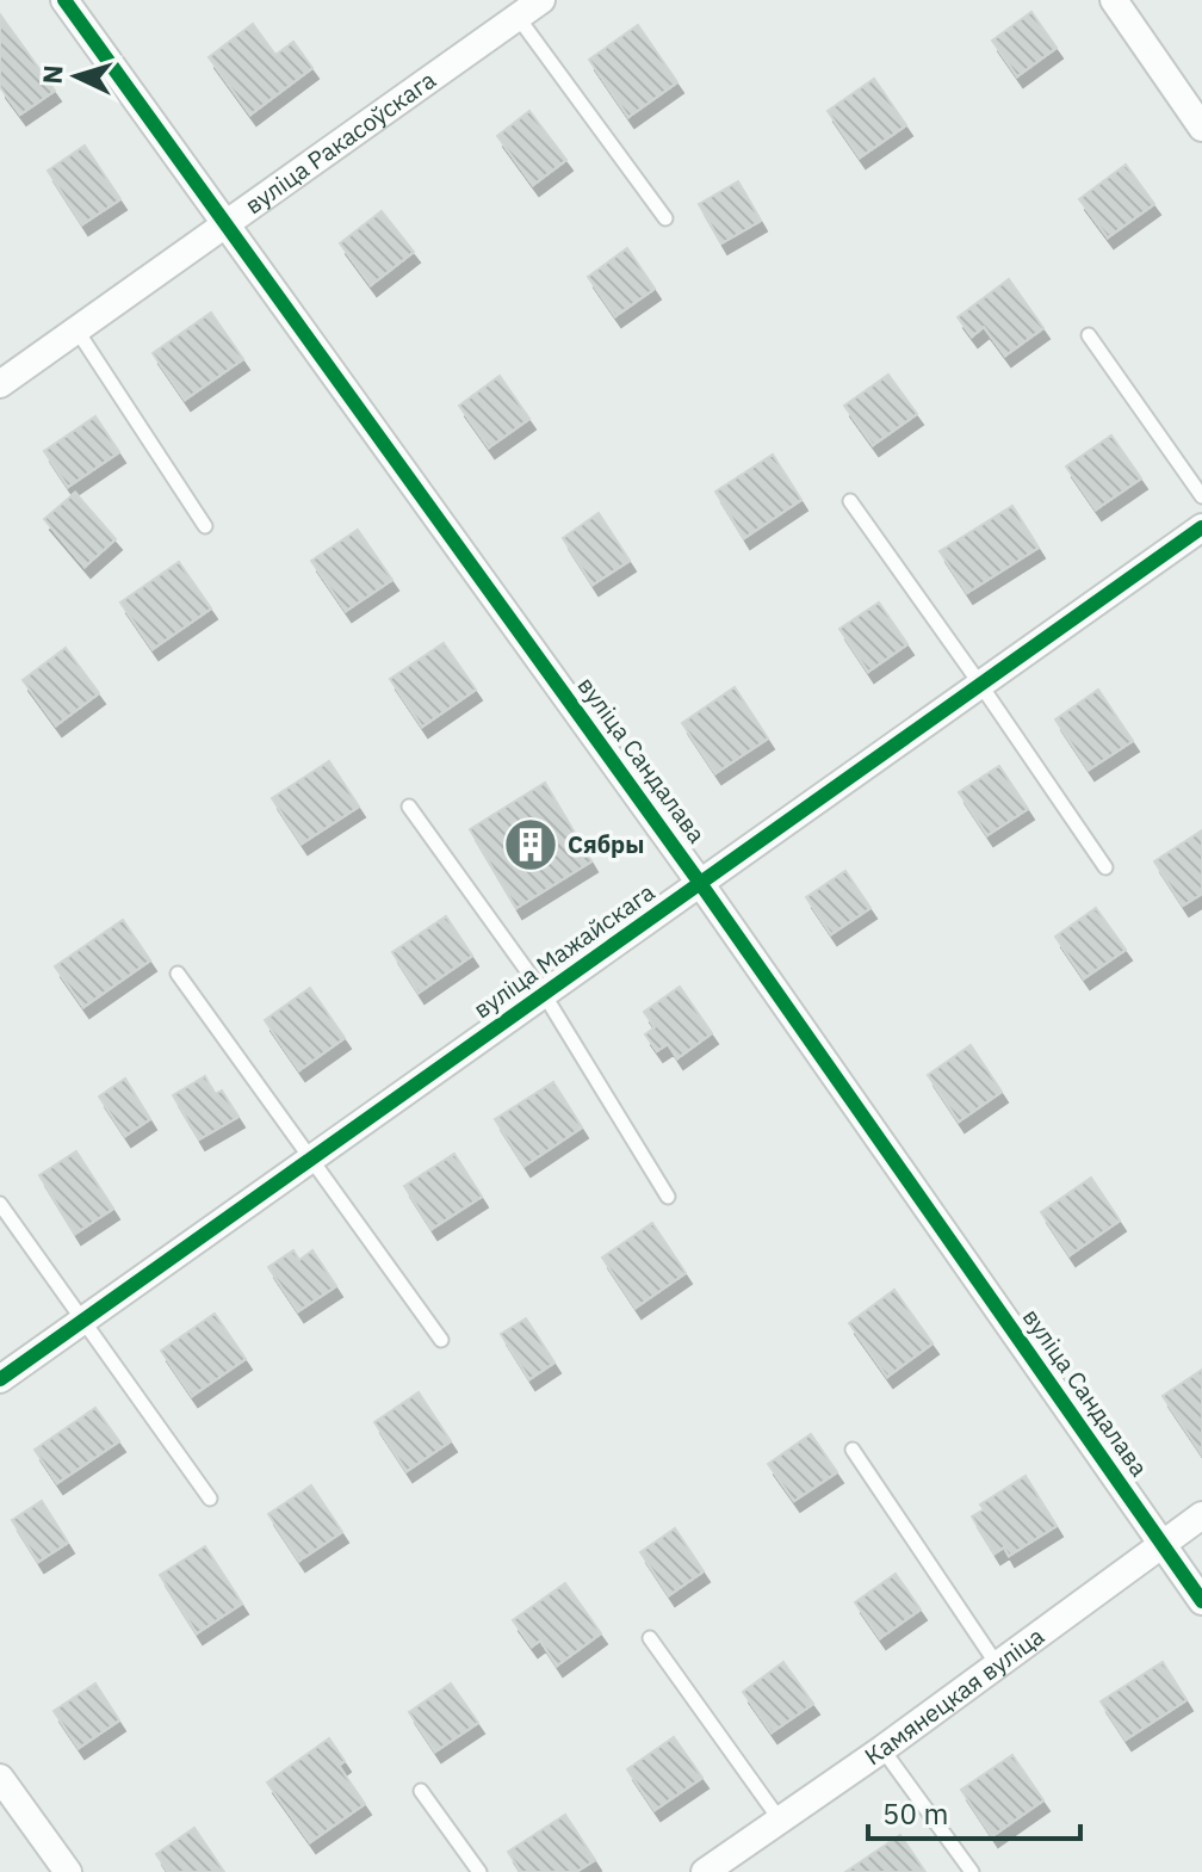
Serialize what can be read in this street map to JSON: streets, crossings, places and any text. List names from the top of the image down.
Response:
{
  "streets": {
    "street": [
      "вуліца Ракасоўскага",
      "вуліца Сандалава",
      "вуліца Мажайскага",
      "Камянецкая вуліца"
    ]
  },
  "crossings": [
    ["вуліца Ракасоўскага", "вуліца Сандалава"],
    ["вуліца Сандалава", "вуліца Мажайскага"],
    ["вуліца Сандалава", "Камянецкая вуліца"]
  ],
  "places": {
    "building": ["Сябры"]
  },
  "scale_bar": "50 m",
  "north": "left"
}
